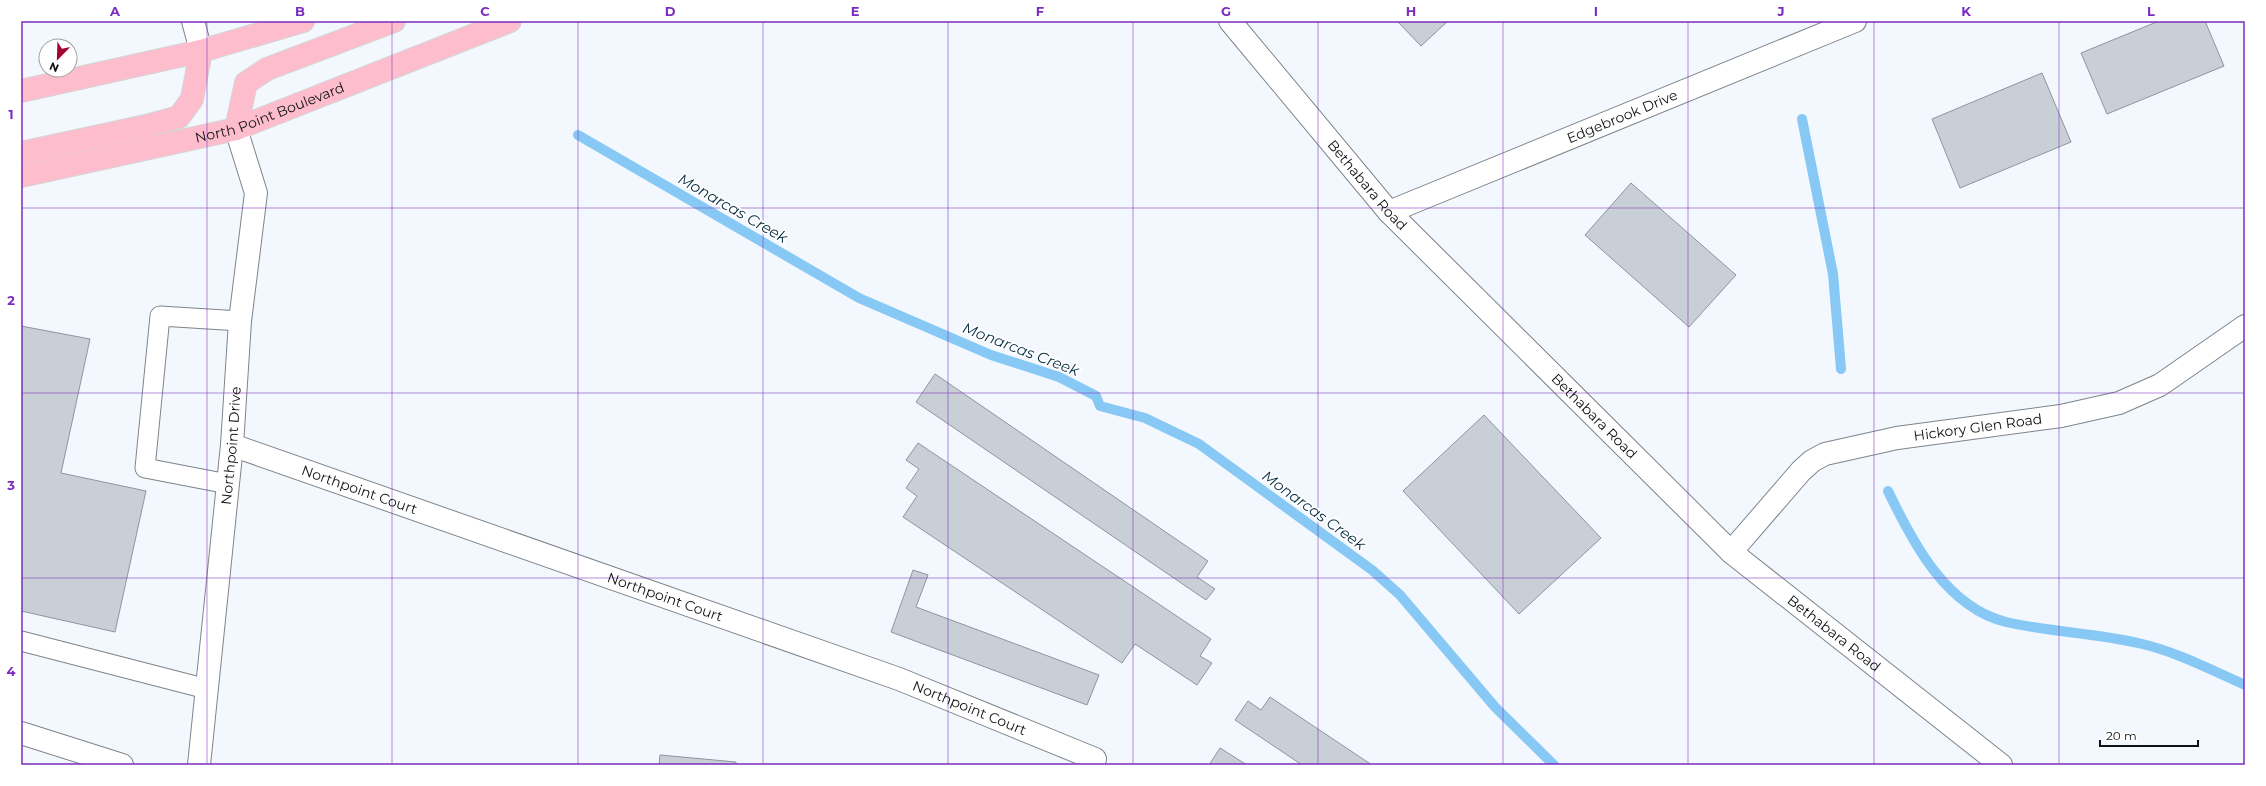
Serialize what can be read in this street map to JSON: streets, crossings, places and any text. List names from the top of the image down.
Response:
{
  "streets": {
    "main road": ["North Point Boulevard"],
    "street": [
      "Edgebrook Drive",
      "Bethabara Road",
      "Hickory Glen Road",
      "Northpoint Drive",
      "Northpoint Court"
    ]
  },
  "crossings": [
    ["North Point Boulevard", "Northpoint Drive"],
    ["Edgebrook Drive", "Bethabara Road"],
    ["Bethabara Road", "Hickory Glen Road"],
    ["Northpoint Drive", "Northpoint Court"]
  ],
  "water": ["Monarcas Creek"],
  "scale_bar": "20 m",
  "north": "bottom left",
  "grid": {
    "columns": [
      "A",
      "B",
      "C",
      "D",
      "E",
      "F",
      "G",
      "H",
      "I",
      "J",
      "K",
      "L"
    ],
    "rows": [
      "1",
      "2",
      "3",
      "4"
    ]
  }
}
